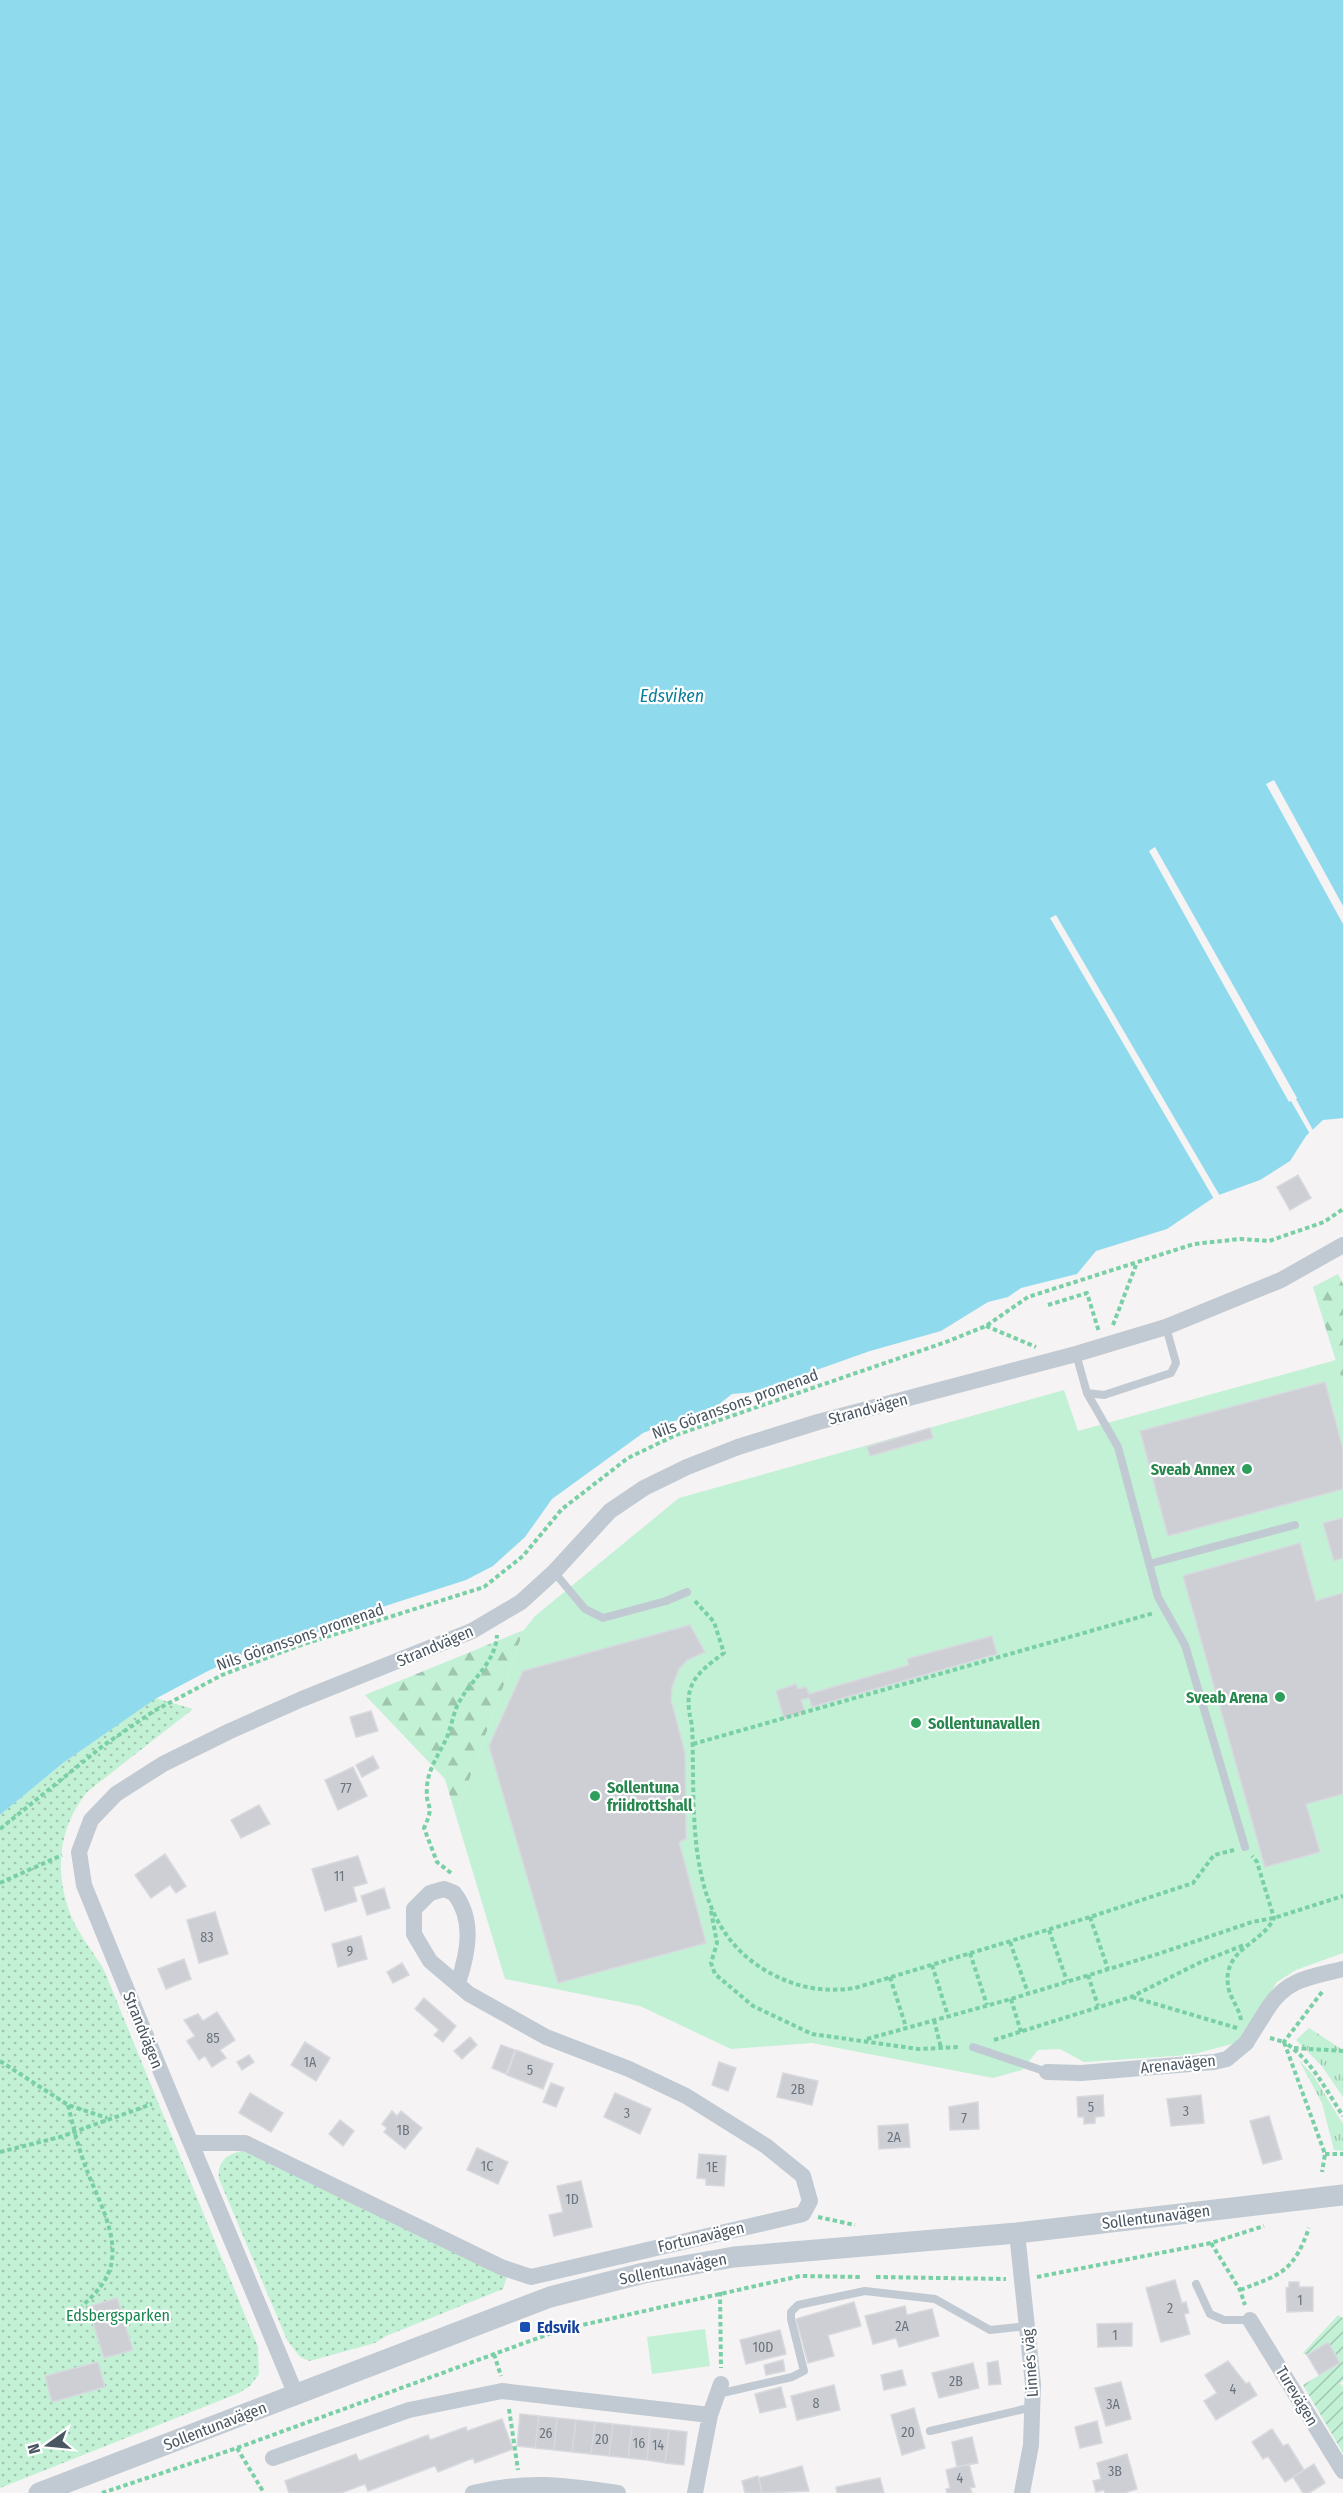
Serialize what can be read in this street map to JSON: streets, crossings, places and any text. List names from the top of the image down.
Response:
{
  "streets": {
    "street": [
      "Strandvägen",
      "Arenavägen",
      "Sollentunavägen",
      "Fortunavägen",
      "Linnés väg",
      "Turevägen"
    ],
    "path": ["Nils Göranssons promenad"]
  },
  "crossings": [
    ["Strandvägen", "Sollentunavägen"],
    ["Strandvägen", "Fortunavägen"],
    ["Sollentunavägen", "Linnés väg"]
  ],
  "water": ["Edsviken"],
  "parks": ["Edsbergsparken"],
  "places": {
    "other": [
      "Sveab Annex",
      "Sveab Arena",
      "Sollentunavallen",
      "Sollentuna friidrottshall"
    ],
    "transit": ["Edsvik"]
  },
  "house_numbers": [
    "77",
    "11",
    "83",
    "9",
    "85",
    "1A",
    "5",
    "2B",
    "5",
    "3",
    "3",
    "7",
    "1B",
    "2A",
    "1C",
    "1E",
    "1D",
    "1",
    "2",
    "2A",
    "1",
    "10D",
    "2B",
    "4",
    "8",
    "3A",
    "20",
    "26",
    "20",
    "16",
    "14",
    "3B",
    "4"
  ],
  "north": "left"
}
